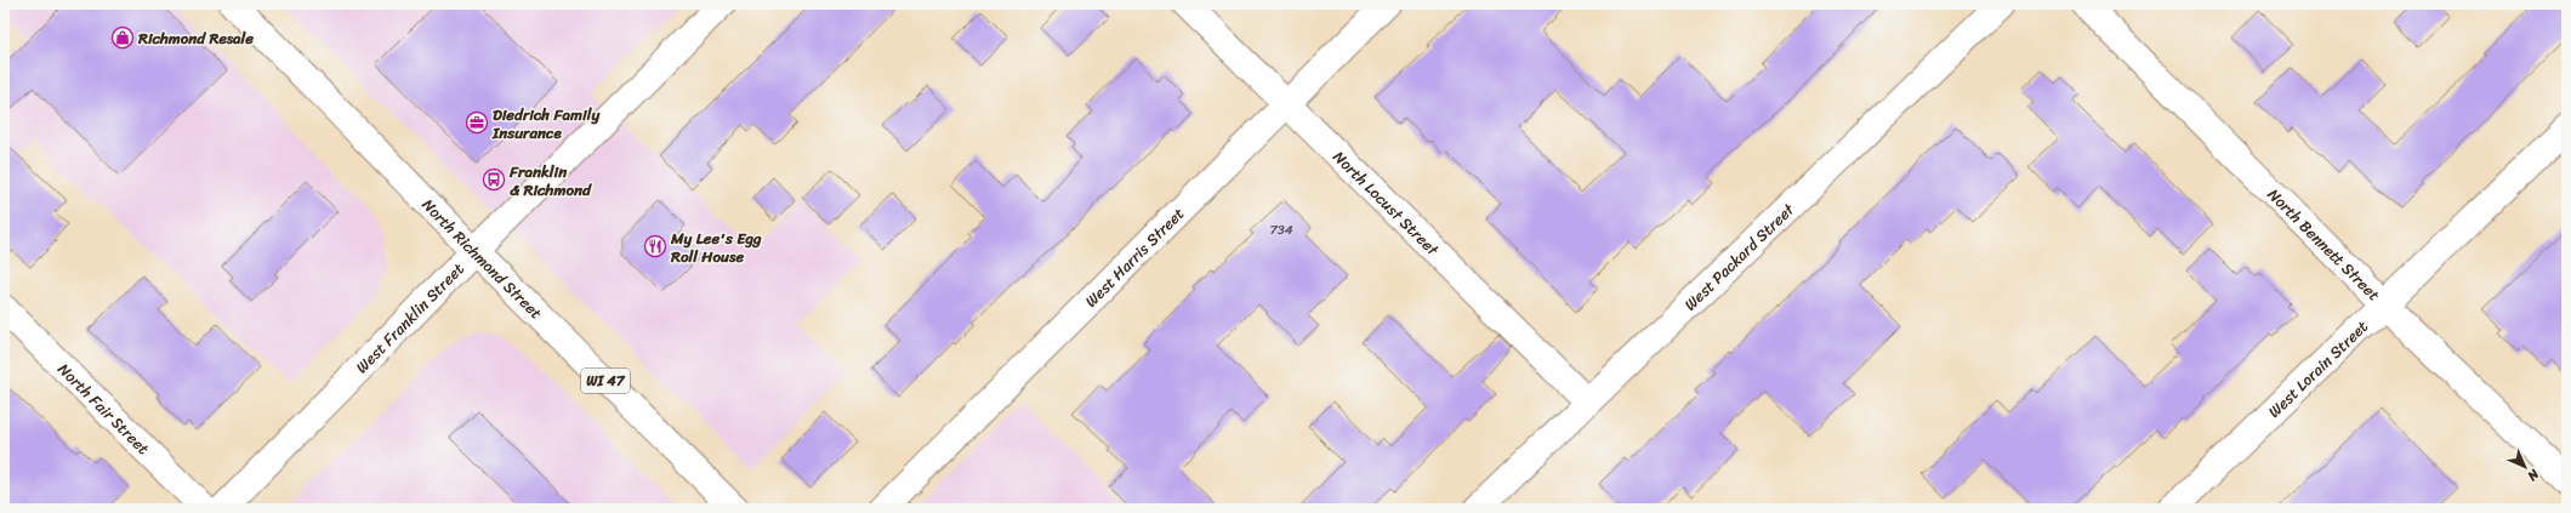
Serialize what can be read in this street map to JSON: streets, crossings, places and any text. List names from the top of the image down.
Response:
{
  "streets": {
    "street": [
      "North Locust Street",
      "North Bennett Street",
      "West Harris Street",
      "West Packard Street",
      "North Richmond Street",
      "West Franklin Street",
      "West Lorain Street",
      "WI 47",
      "North Fair Street"
    ]
  },
  "crossings": [
    ["North Locust Street", "West Harris Street"],
    ["North Locust Street", "West Packard Street"],
    ["North Bennett Street", "West Lorain Street"],
    ["North Richmond Street", "West Franklin Street"]
  ],
  "places": {
    "shop": ["Richmond Resale"],
    "office": ["Diedrich Family Insurance"],
    "bus stop": ["Franklin & Richmond"],
    "restaurant": ["My Lee's Egg Roll House"]
  },
  "house_numbers": ["734"],
  "north": "bottom right"
}
